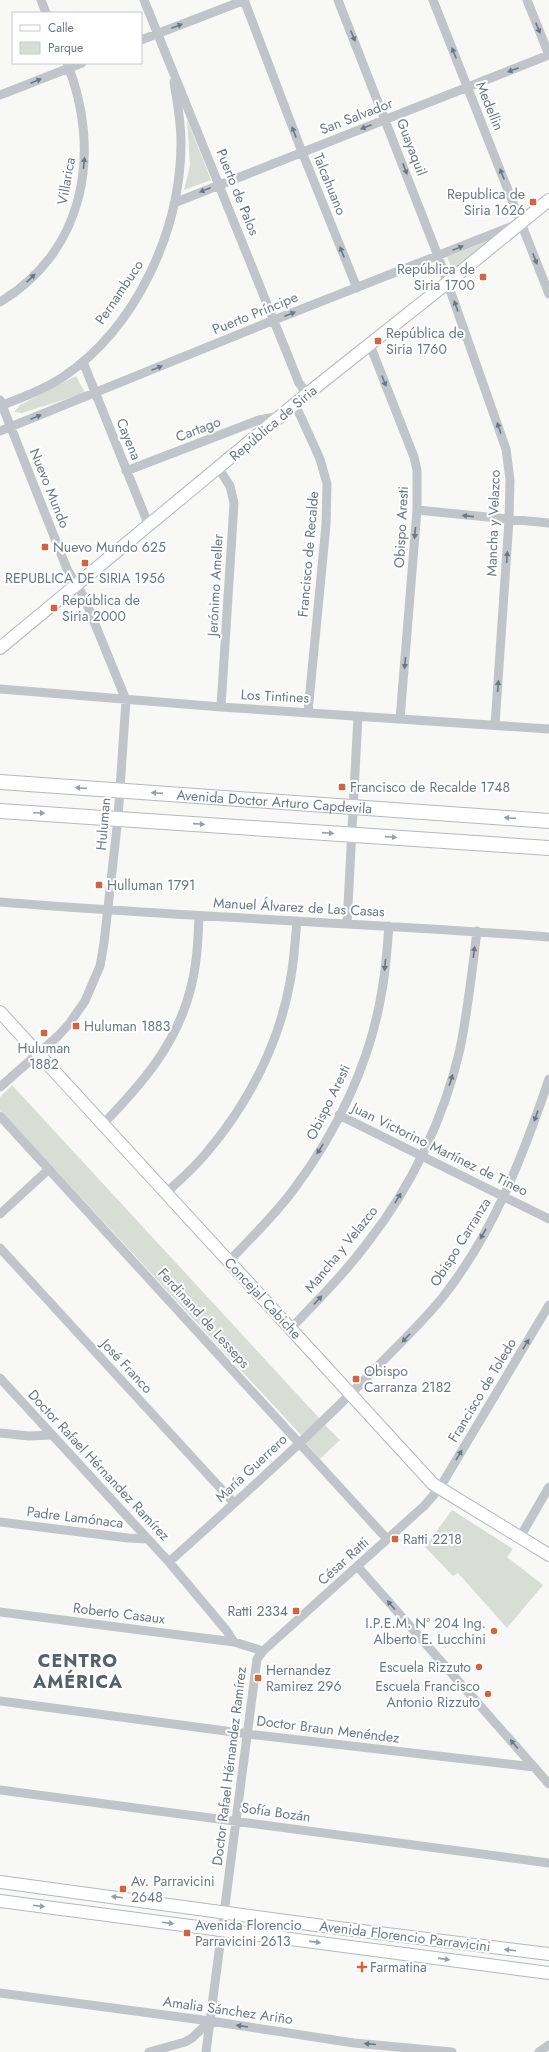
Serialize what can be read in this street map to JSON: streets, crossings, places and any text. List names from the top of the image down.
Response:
{
  "streets": {
    "main road": [
      "República de Siria",
      "Avenida Doctor Arturo Capdevila",
      "Concejal Cabiche",
      "Avenida Florencio Parravicini"
    ],
    "street": [
      "Medellin",
      "San Salvador",
      "Guayaquil",
      "Villarica",
      "Talcahuano",
      "Puerto de Palos",
      "Pernambuco",
      "Puerto Príncipe",
      "Cartago",
      "Cayena",
      "Nuevo Mundo",
      "Mancha y Velazco",
      "Obispo Aresti",
      "Francisco de Recalde",
      "Jerónimo Ameller",
      "Los Tintines",
      "Huluman",
      "Manuel Álvarez de Las Casas",
      "Juan Victorino Martínez de Tineo",
      "Obispo Carranza",
      "Ferdinand de Lesseps",
      "José Franco",
      "Francisco de Toledo",
      "Doctor Rafael Hérnandez Ramírez",
      "María Guerrero",
      "Padre Lamónaca",
      "César Ratti",
      "Roberto Casaux",
      "Doctor Braun Menéndez",
      "Sofía Bozán",
      "Amalia Sánchez Ariño"
    ]
  },
  "crossings": [
    ["Medellin", "San Salvador"],
    ["Medellin", "Puerto Príncipe"],
    ["Medellin", "República de Siria"],
    ["San Salvador", "Guayaquil"],
    ["San Salvador", "Talcahuano"],
    ["San Salvador", "Puerto de Palos"],
    ["San Salvador", "Pernambuco"],
    ["Guayaquil", "Puerto Príncipe"],
    ["Guayaquil", "República de Siria"],
    ["Guayaquil", "Mancha y Velazco"],
    ["Talcahuano", "Puerto Príncipe"],
    ["Puerto de Palos", "Pernambuco"],
    ["Puerto de Palos", "Puerto Príncipe"],
    ["Puerto de Palos", "República de Siria"],
    ["Pernambuco", "Cayena"],
    ["Pernambuco", "Nuevo Mundo"],
    ["Puerto Príncipe", "República de Siria"],
    ["Puerto Príncipe", "Cayena"],
    ["Puerto Príncipe", "Nuevo Mundo"],
    ["República de Siria", "Cartago"],
    ["República de Siria", "Cayena"],
    ["República de Siria", "Nuevo Mundo"],
    ["República de Siria", "Mancha y Velazco"],
    ["República de Siria", "Obispo Aresti"],
    ["República de Siria", "Francisco de Recalde"],
    ["República de Siria", "Jerónimo Ameller"],
    ["República de Siria", "Huluman"],
    ["Cartago", "Cayena"],
    ["Nuevo Mundo", "Huluman"],
    ["Mancha y Velazco", "Los Tintines"],
    ["Mancha y Velazco", "Manuel Álvarez de Las Casas"],
    ["Mancha y Velazco", "Juan Victorino Martínez de Tineo"],
    ["Mancha y Velazco", "Concejal Cabiche"],
    ["Obispo Aresti", "Los Tintines"],
    ["Obispo Aresti", "Manuel Álvarez de Las Casas"],
    ["Obispo Aresti", "Juan Victorino Martínez de Tineo"],
    ["Obispo Aresti", "Concejal Cabiche"],
    ["Francisco de Recalde", "Los Tintines"],
    ["Jerónimo Ameller", "Los Tintines"],
    ["Los Tintines", "Huluman"],
    ["Avenida Doctor Arturo Capdevila", "Huluman"],
    ["Huluman", "Manuel Álvarez de Las Casas"],
    ["Huluman", "Concejal Cabiche"],
    ["Juan Victorino Martínez de Tineo", "Obispo Carranza"],
    ["Obispo Carranza", "Concejal Cabiche"],
    ["Obispo Carranza", "María Guerrero"],
    ["Concejal Cabiche", "Francisco de Toledo"],
    ["Concejal Cabiche", "María Guerrero"],
    ["Concejal Cabiche", "César Ratti"],
    ["Ferdinand de Lesseps", "María Guerrero"],
    ["Ferdinand de Lesseps", "César Ratti"],
    ["José Franco", "María Guerrero"],
    ["Francisco de Toledo", "César Ratti"],
    ["Doctor Rafael Hérnandez Ramírez", "María Guerrero"],
    ["Doctor Rafael Hérnandez Ramírez", "Padre Lamónaca"],
    ["Doctor Rafael Hérnandez Ramírez", "César Ratti"],
    ["Doctor Rafael Hérnandez Ramírez", "Roberto Casaux"],
    ["Doctor Rafael Hérnandez Ramírez", "Doctor Braun Menéndez"],
    ["Doctor Rafael Hérnandez Ramírez", "Sofía Bozán"],
    ["Doctor Rafael Hérnandez Ramírez", "Avenida Florencio Parravicini"],
    ["Doctor Rafael Hérnandez Ramírez", "Amalia Sánchez Ariño"]
  ],
  "one_way": [
    "Medellin",
    "San Salvador",
    "Guayaquil",
    "Villarica",
    "Talcahuano",
    "Puerto Príncipe",
    "Mancha y Velazco",
    "Obispo Aresti",
    "Obispo Carranza",
    "Francisco de Toledo",
    "Amalia Sánchez Ariño"
  ],
  "districts": ["CENTRO AMÉRICA"],
  "places": {
    "transit": [
      "Republica de Siria 1626",
      "República de Siria 1700",
      "República de Siria 1760",
      "Nuevo Mundo 625",
      "REPUBLICA DE SIRIA 1956",
      "República de Siria 2000",
      "Francisco de Recalde 1748",
      "Hulluman 1791",
      "Huluman 1883",
      "Huluman 1882",
      "Obispo Carranza 2182",
      "Ratti 2218",
      "Ratti 2334",
      "Hernandez Ramirez 296",
      "Av. Parravicini 2648",
      "Avenida Florencio Parravicini 2613"
    ],
    "other": ["I.P.E.M. Nº 204 Ing. Alberto E. Lucchini", "Escuela Rizzuto", "Escuela Francisco Antonio Rizzuto"],
    "health": ["Farmatina"]
  },
  "legend": ["Calle", "Parque"]
}
